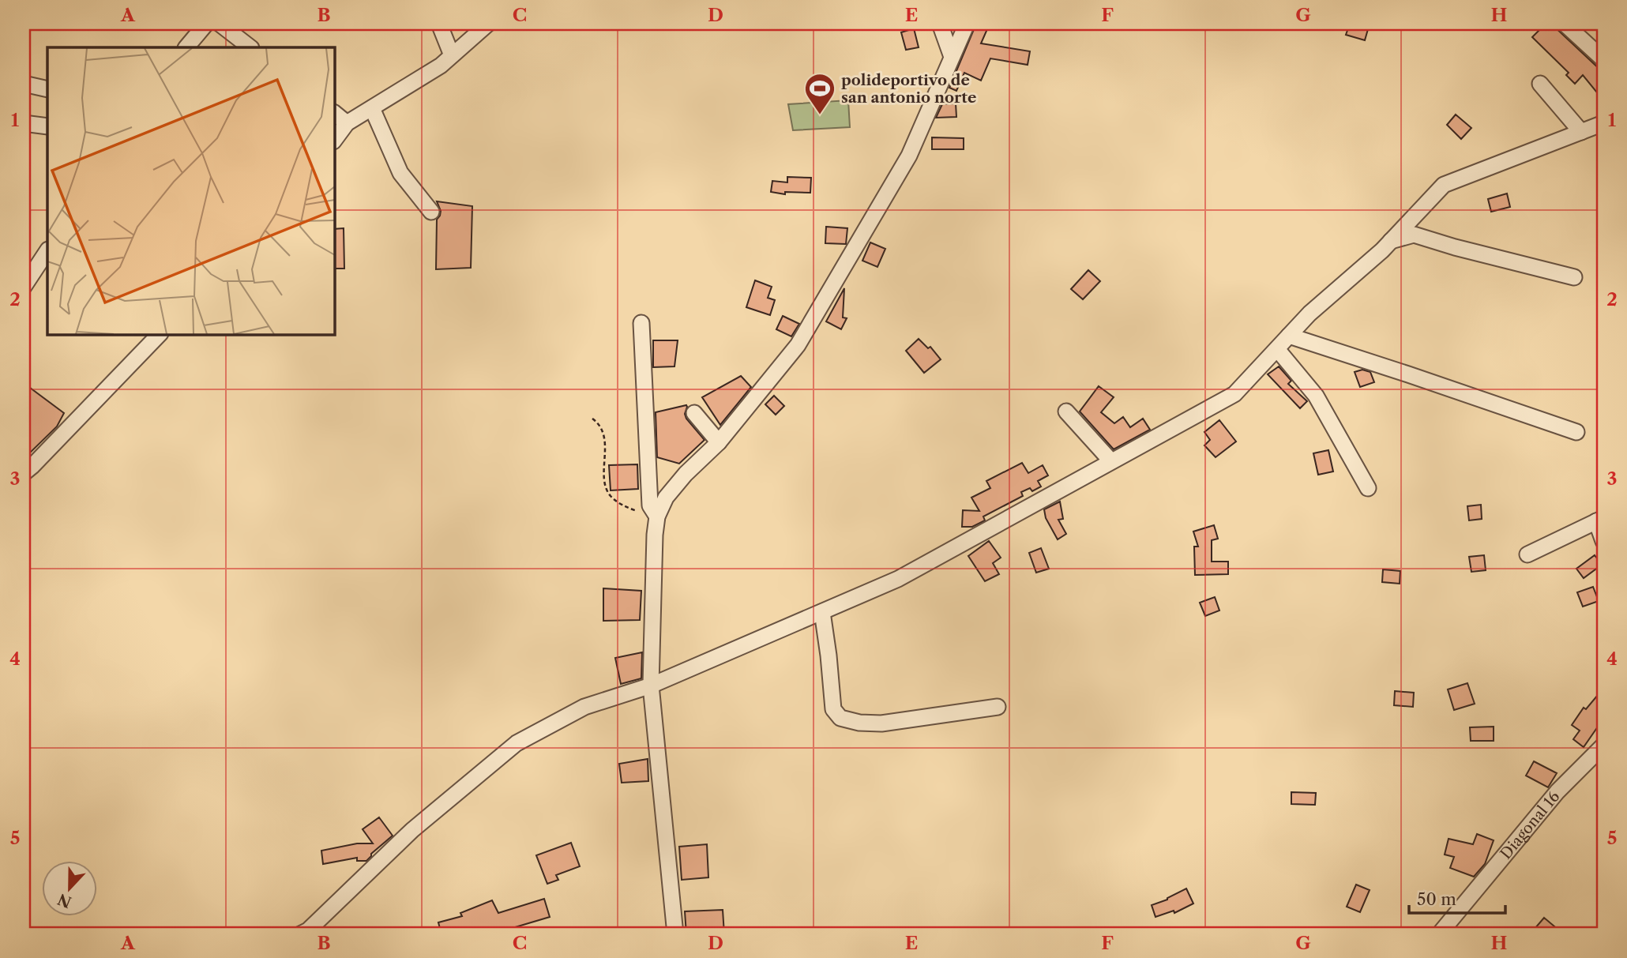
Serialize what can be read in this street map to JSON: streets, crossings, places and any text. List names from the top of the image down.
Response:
{
  "streets": {
    "street": ["Diagonal 16"]
  },
  "places": {
    "sports": ["polideportivo de san antonio norte"]
  },
  "scale_bar": "50 m",
  "north": "bottom",
  "grid": {
    "columns": [
      "A",
      "B",
      "C",
      "D",
      "E",
      "F",
      "G",
      "H"
    ],
    "rows": [
      "1",
      "2",
      "3",
      "4",
      "5"
    ]
  }
}
